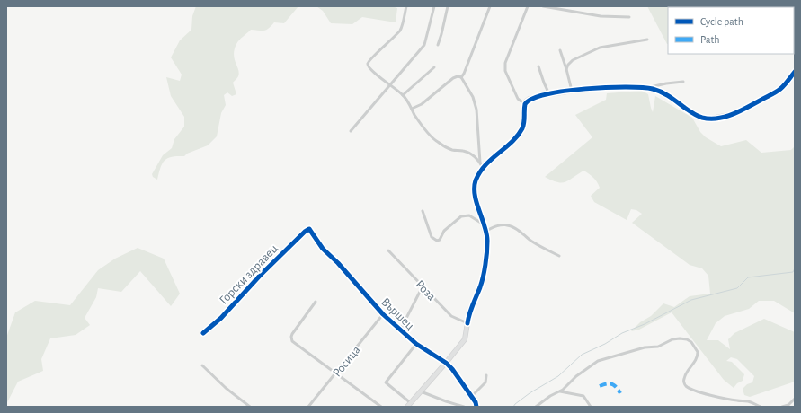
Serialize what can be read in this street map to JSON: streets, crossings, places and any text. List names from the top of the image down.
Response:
{
  "streets": {
    "street": [
      "Горски здравец",
      "Роза",
      "Вършец",
      "Росица"
    ]
  },
  "crossings": [
    ["Горски здравец", "Вършец"],
    ["Вършец", "Росица"]
  ],
  "legend": ["Cycle path", "Path"]
}
